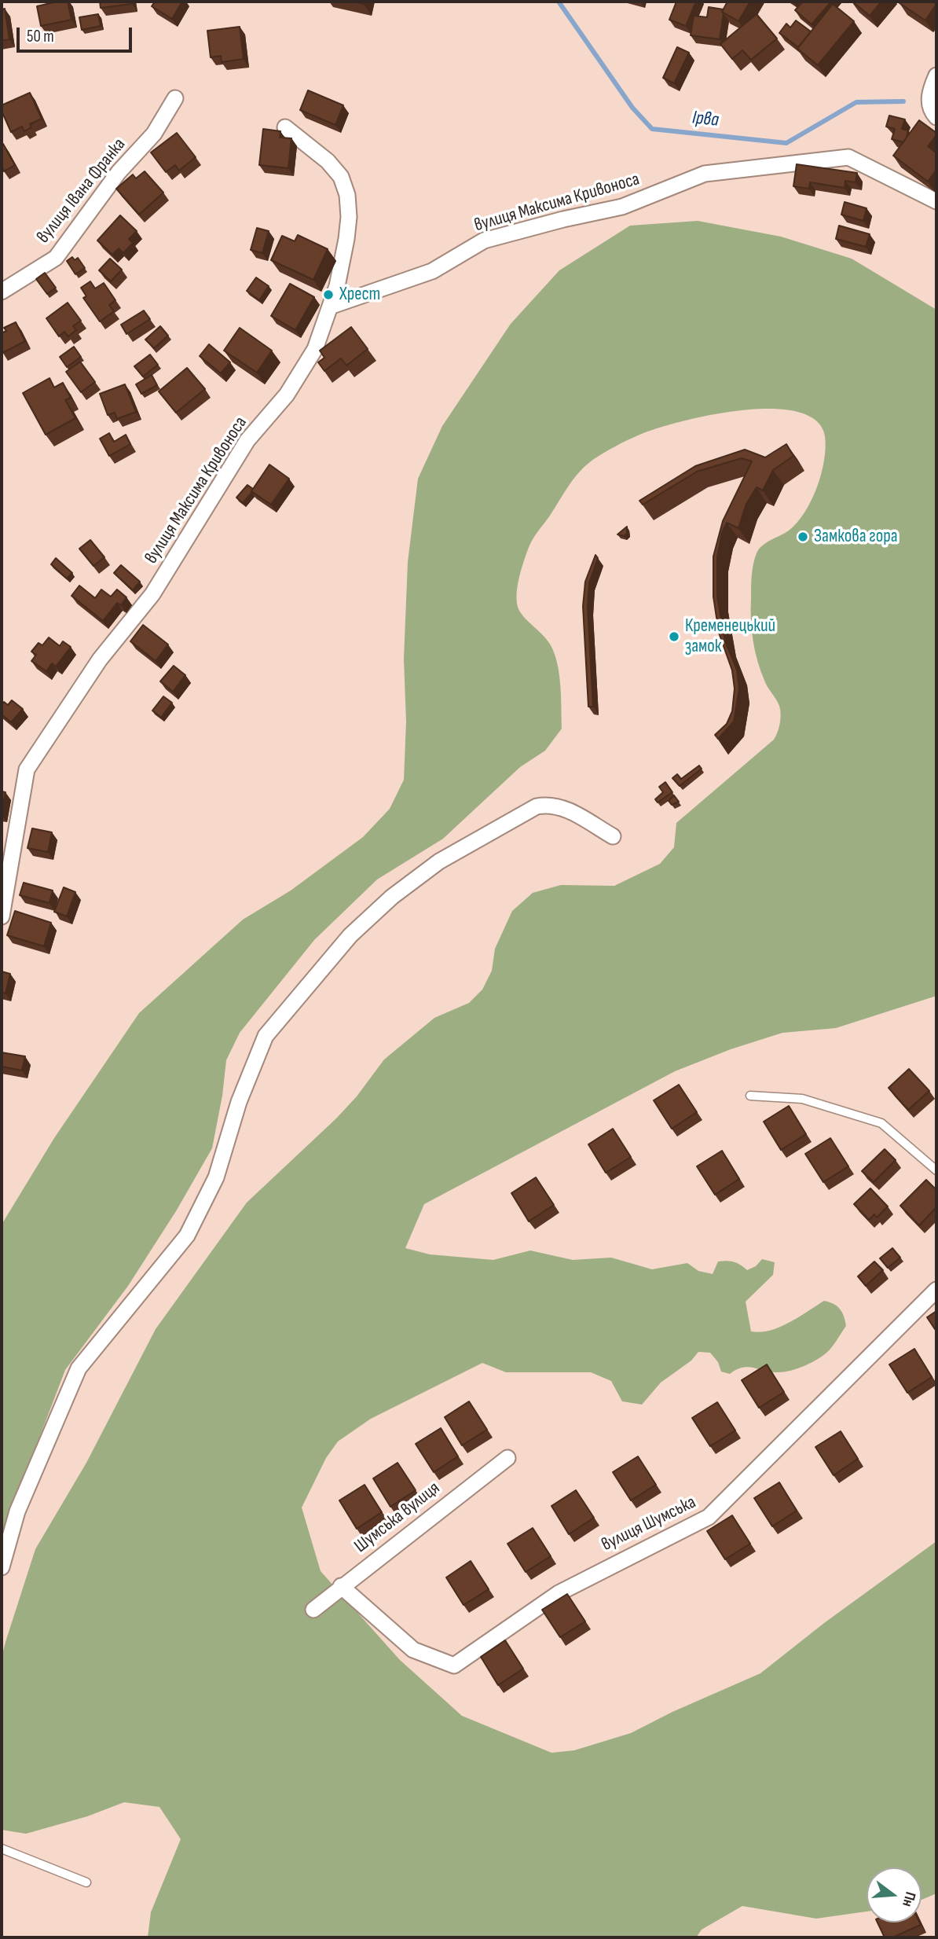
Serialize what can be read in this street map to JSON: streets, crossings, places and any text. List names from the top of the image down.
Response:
{
  "streets": {
    "street": [
      "вулиця Івана Франка",
      "вулиця Максима Кривоноса",
      "Шумська вулиця",
      "вулиця Шумська"
    ]
  },
  "crossings": [
    ["Шумська вулиця", "вулиця Шумська"]
  ],
  "water": ["Ірва"],
  "places": ["Хрест", "Замкова гора", "Кременецький замок"],
  "scale_bar": "50 m",
  "north": "right"
}
